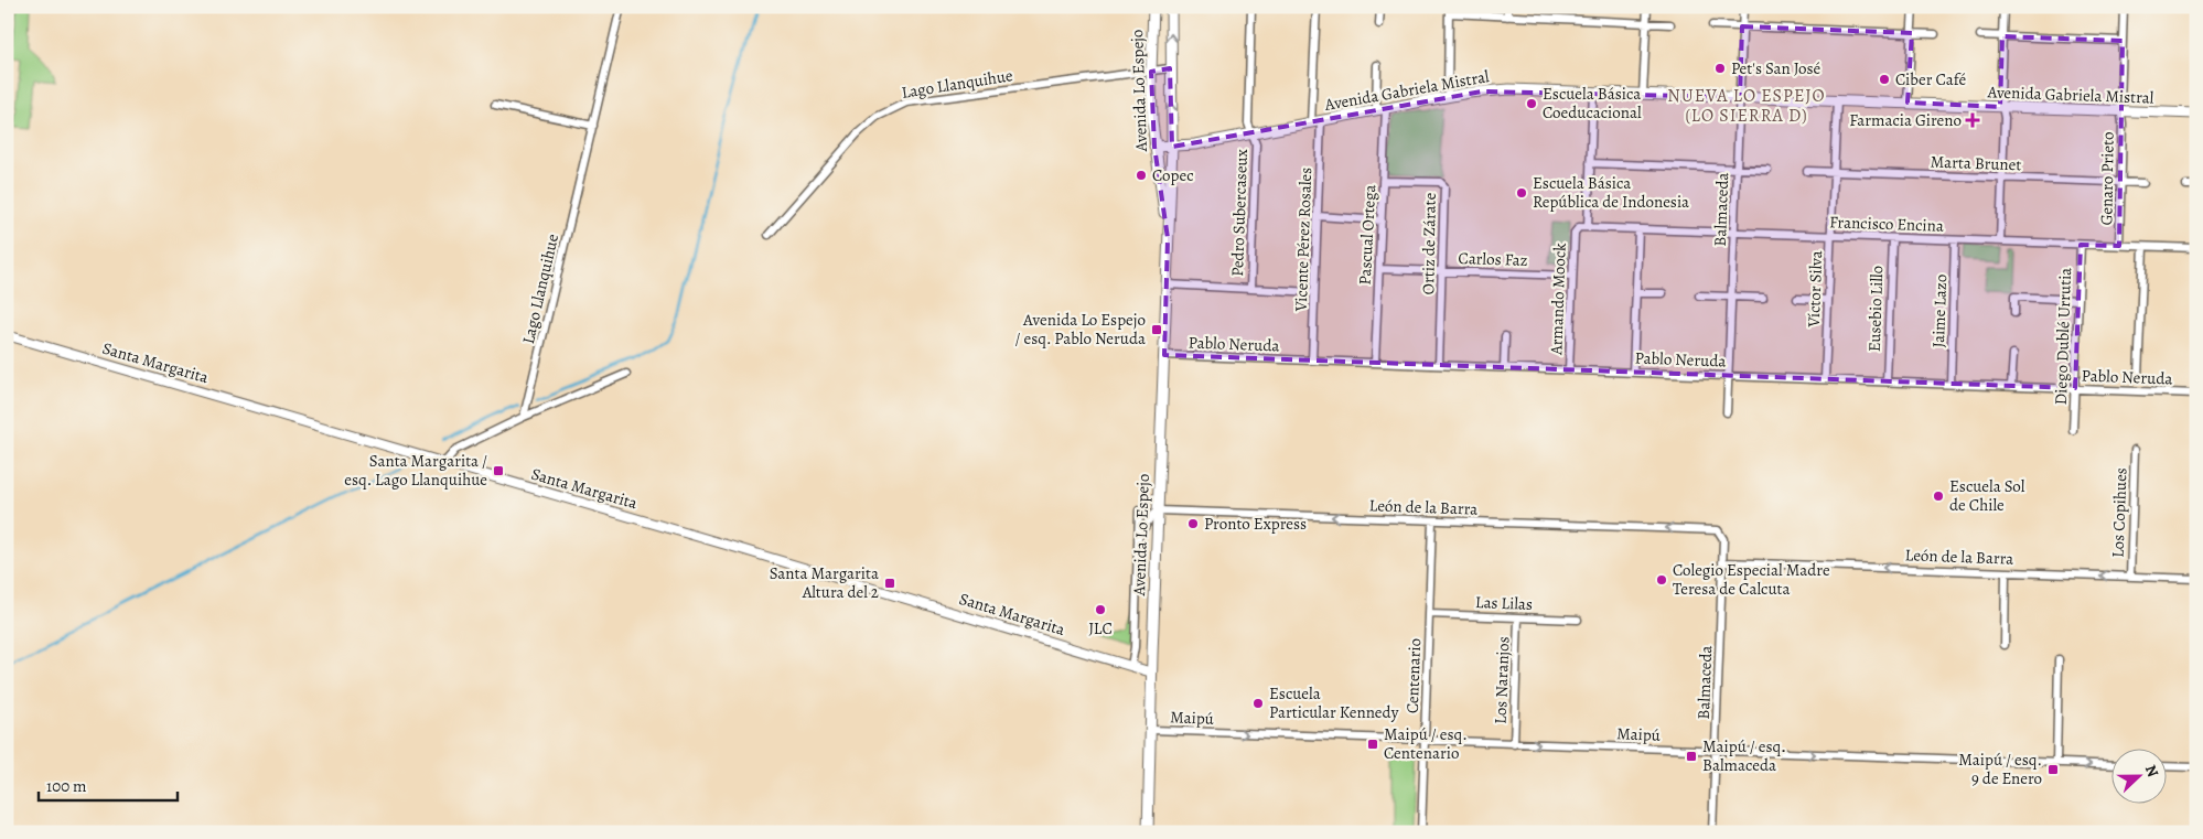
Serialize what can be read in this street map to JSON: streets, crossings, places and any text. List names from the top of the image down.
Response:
{
  "streets": {
    "main road": ["Avenida Lo Espejo", "Avenida Gabriela Mistral"],
    "street": [
      "Lago Llanquihue",
      "Marta Brunet",
      "Genaro Prieto",
      "Balmaceda",
      "Pedro Subercaseux",
      "Francisco Encina",
      "Pascual Ortega",
      "Vicente Pérez Rosales",
      "Ortiz de Zárate",
      "Carlos Faz",
      "Víctor Silva",
      "Armando Moock",
      "Eusebio Lillo",
      "Jaime Lazo",
      "Diego Dublé Urrutia",
      "Pablo Neruda",
      "Santa Margarita",
      "León de la Barra",
      "Los Copihues",
      "Las Lilas",
      "Centenario",
      "Los Naranjos",
      "Maipú"
    ]
  },
  "crossings": [
    ["Lago Llanquihue", "Avenida Lo Espejo"],
    ["Avenida Lo Espejo", "Avenida Gabriela Mistral"],
    ["Avenida Lo Espejo", "Pablo Neruda"],
    ["Avenida Lo Espejo", "Santa Margarita"],
    ["Avenida Lo Espejo", "León de la Barra"],
    ["Avenida Lo Espejo", "Maipú"],
    ["Avenida Gabriela Mistral", "Genaro Prieto"],
    ["Avenida Gabriela Mistral", "Balmaceda"],
    ["Avenida Gabriela Mistral", "Pedro Subercaseux"],
    ["Avenida Gabriela Mistral", "Pascual Ortega"],
    ["Avenida Gabriela Mistral", "Vicente Pérez Rosales"],
    ["Avenida Gabriela Mistral", "Víctor Silva"],
    ["Avenida Gabriela Mistral", "Armando Moock"],
    ["Marta Brunet", "Genaro Prieto"],
    ["Marta Brunet", "Víctor Silva"],
    ["Genaro Prieto", "Francisco Encina"],
    ["Balmaceda", "Francisco Encina"],
    ["Balmaceda", "Pablo Neruda"],
    ["Balmaceda", "León de la Barra"],
    ["Balmaceda", "Maipú"],
    ["Francisco Encina", "Víctor Silva"],
    ["Francisco Encina", "Armando Moock"],
    ["Francisco Encina", "Eusebio Lillo"],
    ["Francisco Encina", "Jaime Lazo"],
    ["Francisco Encina", "Diego Dublé Urrutia"],
    ["Pascual Ortega", "Ortiz de Zárate"],
    ["Pascual Ortega", "Carlos Faz"],
    ["Pascual Ortega", "Pablo Neruda"],
    ["Vicente Pérez Rosales", "Pablo Neruda"],
    ["Ortiz de Zárate", "Carlos Faz"],
    ["Ortiz de Zárate", "Pablo Neruda"],
    ["Carlos Faz", "Armando Moock"],
    ["Víctor Silva", "Pablo Neruda"],
    ["Armando Moock", "Pablo Neruda"],
    ["Eusebio Lillo", "Pablo Neruda"],
    ["Jaime Lazo", "Pablo Neruda"],
    ["Diego Dublé Urrutia", "Pablo Neruda"],
    ["León de la Barra", "Los Copihues"],
    ["León de la Barra", "Centenario"],
    ["Las Lilas", "Centenario"],
    ["Las Lilas", "Los Naranjos"],
    ["Centenario", "Maipú"],
    ["Los Naranjos", "Maipú"]
  ],
  "one_way": ["León de la Barra", "Maipú"],
  "districts": ["NUEVA LO ESPEJO (LO SIERRA D)"],
  "places": {
    "other": [
      "Pet's San José",
      "Ciber Café",
      "Escuela Básica Coeducacional",
      "Copec",
      "Escuela Básica República de Indonesia",
      "Escuela Sol de Chile",
      "Pronto Express",
      "Colegio Especial Madre Teresa de Calcuta",
      "JLC",
      "Escuela Particular Kennedy"
    ],
    "health": ["Farmacia Gireno"],
    "transit": [
      "Avenida Lo Espejo / esq. Pablo Neruda",
      "Santa Margarita / esq. Lago Llanquihue",
      "Santa Margarita Altura del 2",
      "Maipú / esq. Centenario",
      "Maipú / esq. Balmaceda",
      "Maipú / esq. 9 de Enero"
    ]
  },
  "scale_bar": "100 m",
  "north": "right"
}
